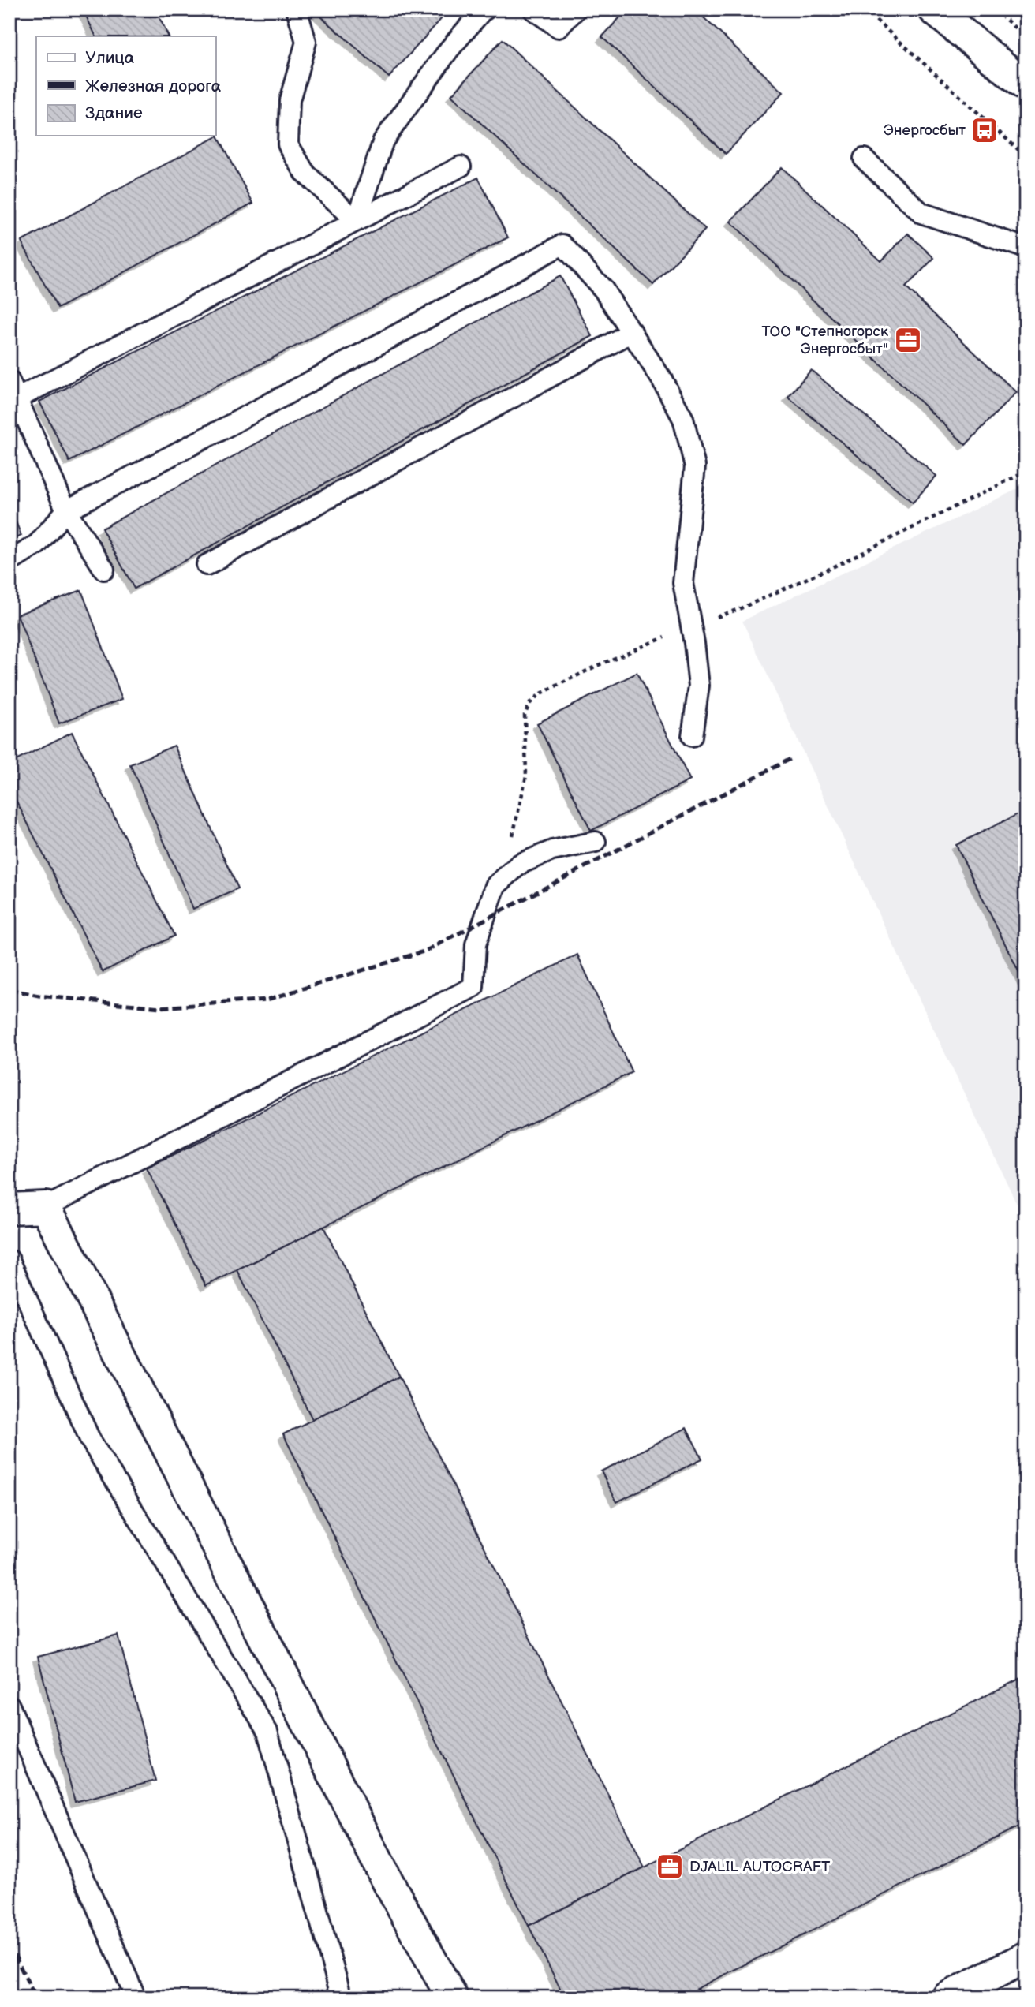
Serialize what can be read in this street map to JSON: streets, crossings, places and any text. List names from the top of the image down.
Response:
{
  "places": {
    "bus stop": ["Энергосбыт"],
    "office": ["ТОО \"Степногорск Энергосбыт\"", "DJALIL AUTOCRAFT"]
  },
  "legend": ["Улица", "Железная дорога", "Здание"]
}
